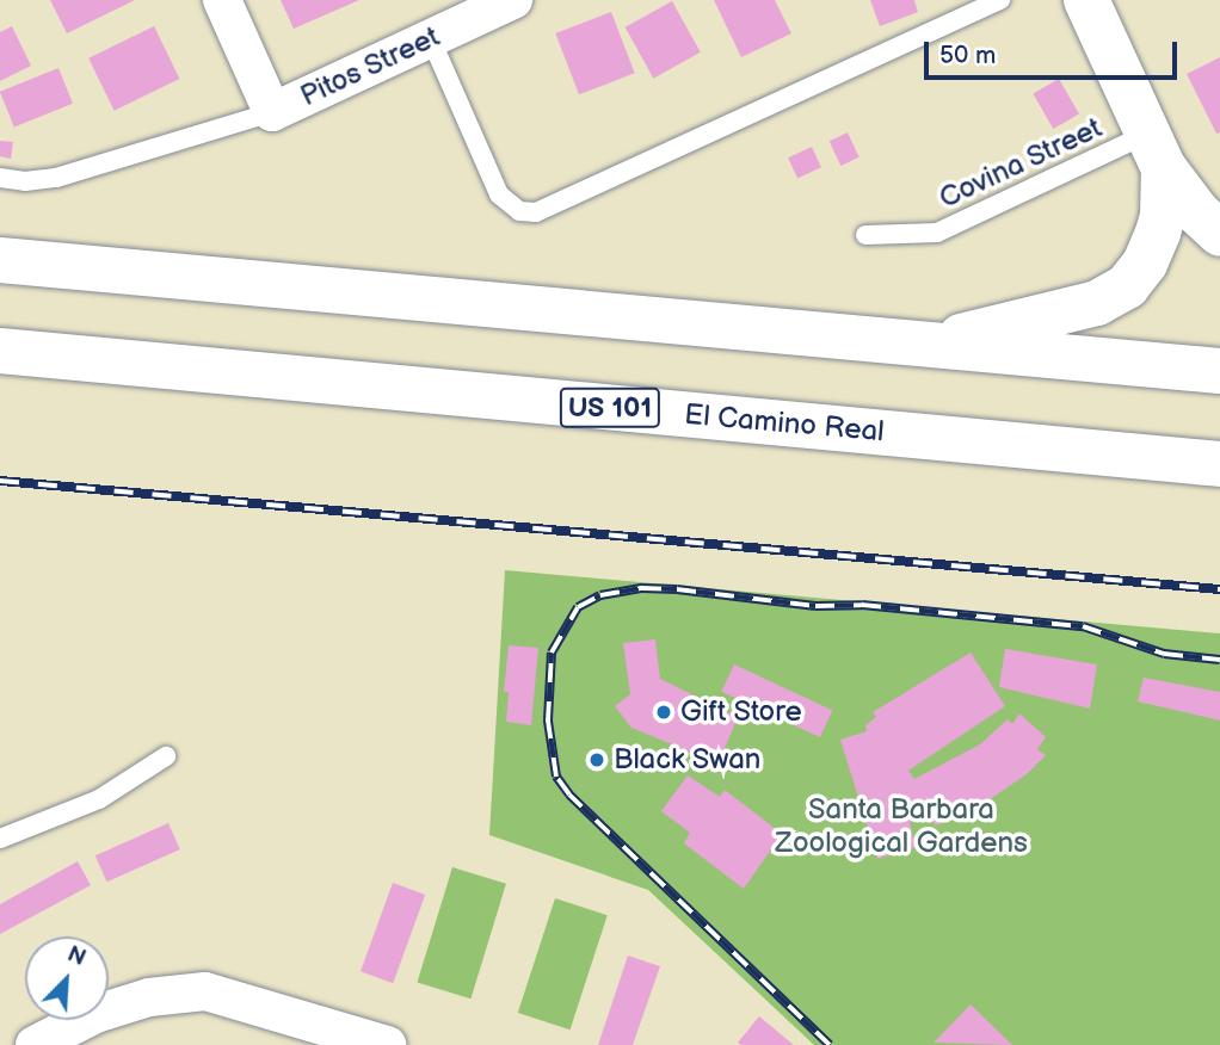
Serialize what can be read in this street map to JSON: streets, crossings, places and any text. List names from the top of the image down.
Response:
{
  "streets": {
    "main road": ["US 101", "El Camino Real"],
    "street": ["Pitos Street"],
    "lane": ["Covina Street"]
  },
  "parks": ["Santa Barbara Zoological Gardens"],
  "places": ["Gift Store", "Black Swan"],
  "scale_bar": "50 m",
  "north": "top right"
}
